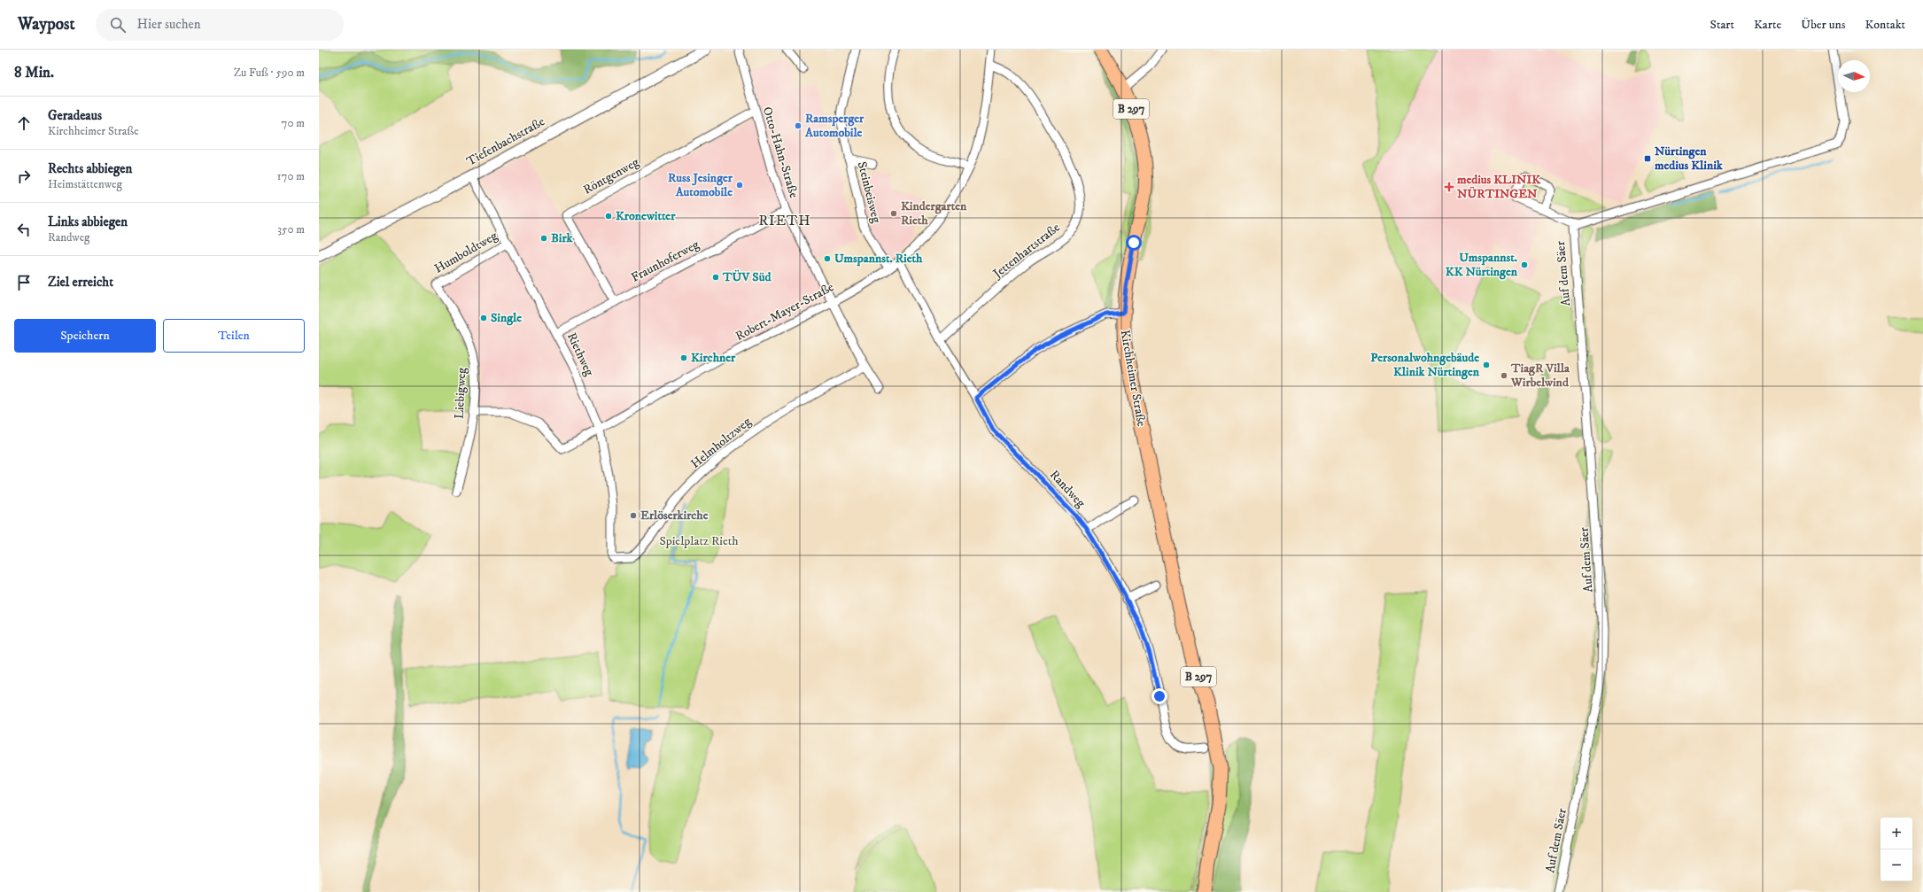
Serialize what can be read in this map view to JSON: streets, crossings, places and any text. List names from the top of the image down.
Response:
{
  "streets": {
    "main road": ["B 297", "Kirchheimer Straße"],
    "street": [
      "Tiefenbachstraße",
      "Otto-Hahn-Straße",
      "Röntgenweg",
      "Steinbeisweg",
      "Jettenhartstraße",
      "Humboldtweg",
      "Fraunhoferweg",
      "Auf dem Säer",
      "Robert-Mayer-Straße",
      "Riethweg",
      "Liebigweg",
      "Helmholtzweg",
      "Randweg"
    ]
  },
  "crossings": [
    ["Tiefenbachstraße", "Riethweg"],
    ["Otto-Hahn-Straße", "Röntgenweg"],
    ["Otto-Hahn-Straße", "Fraunhoferweg"],
    ["Otto-Hahn-Straße", "Robert-Mayer-Straße"],
    ["Otto-Hahn-Straße", "Helmholtzweg"],
    ["Röntgenweg", "Fraunhoferweg"],
    ["Steinbeisweg", "Robert-Mayer-Straße"],
    ["Jettenhartstraße", "Robert-Mayer-Straße"],
    ["Jettenhartstraße", "Randweg"],
    ["Humboldtweg", "Riethweg"],
    ["Humboldtweg", "Liebigweg"],
    ["Fraunhoferweg", "Riethweg"],
    ["Robert-Mayer-Straße", "Riethweg"],
    ["Robert-Mayer-Straße", "Liebigweg"],
    ["Robert-Mayer-Straße", "Randweg"],
    ["Riethweg", "Helmholtzweg"]
  ],
  "districts": ["RIETH"],
  "parks": ["Spielplatz Rieth"],
  "places": {
    "other": [
      "Ramsperger Automobile",
      "Russ Jesinger Automobile",
      "Kindergarten Rieth",
      "Kronewitter",
      "Birk",
      "Umspannst. Rieth",
      "Umspannst. KK Nürtingen",
      "TÜV Süd",
      "Single",
      "Kirchner",
      "Personalwohngebäude Klinik Nürtingen",
      "TiagR Villa Wirbelwind",
      "Erlöserkirche"
    ],
    "transit": ["Nürtingen medius Klinik"],
    "health": ["medius KLINIK NÜRTINGEN"]
  },
  "north": "right",
  "page": {
    "header": "Waypost",
    "search": "Hier suchen",
    "nav": [
      "Start",
      "Karte",
      "Über uns",
      "Kontakt"
    ],
    "heading": ["8 Min.", "Zu Fuß · 590 m"],
    "list": [
      ["Geradeaus", "Kirchheimer Straße", "70 m"],
      ["Rechts abbiegen", "Heimstättenweg", "170 m"],
      ["Links abbiegen", "Randweg", "350 m"],
      "Ziel erreicht"
    ],
    "buttons": ["Speichern", "Teilen"],
    "map_buttons": ["+", "−"]
  }
}
